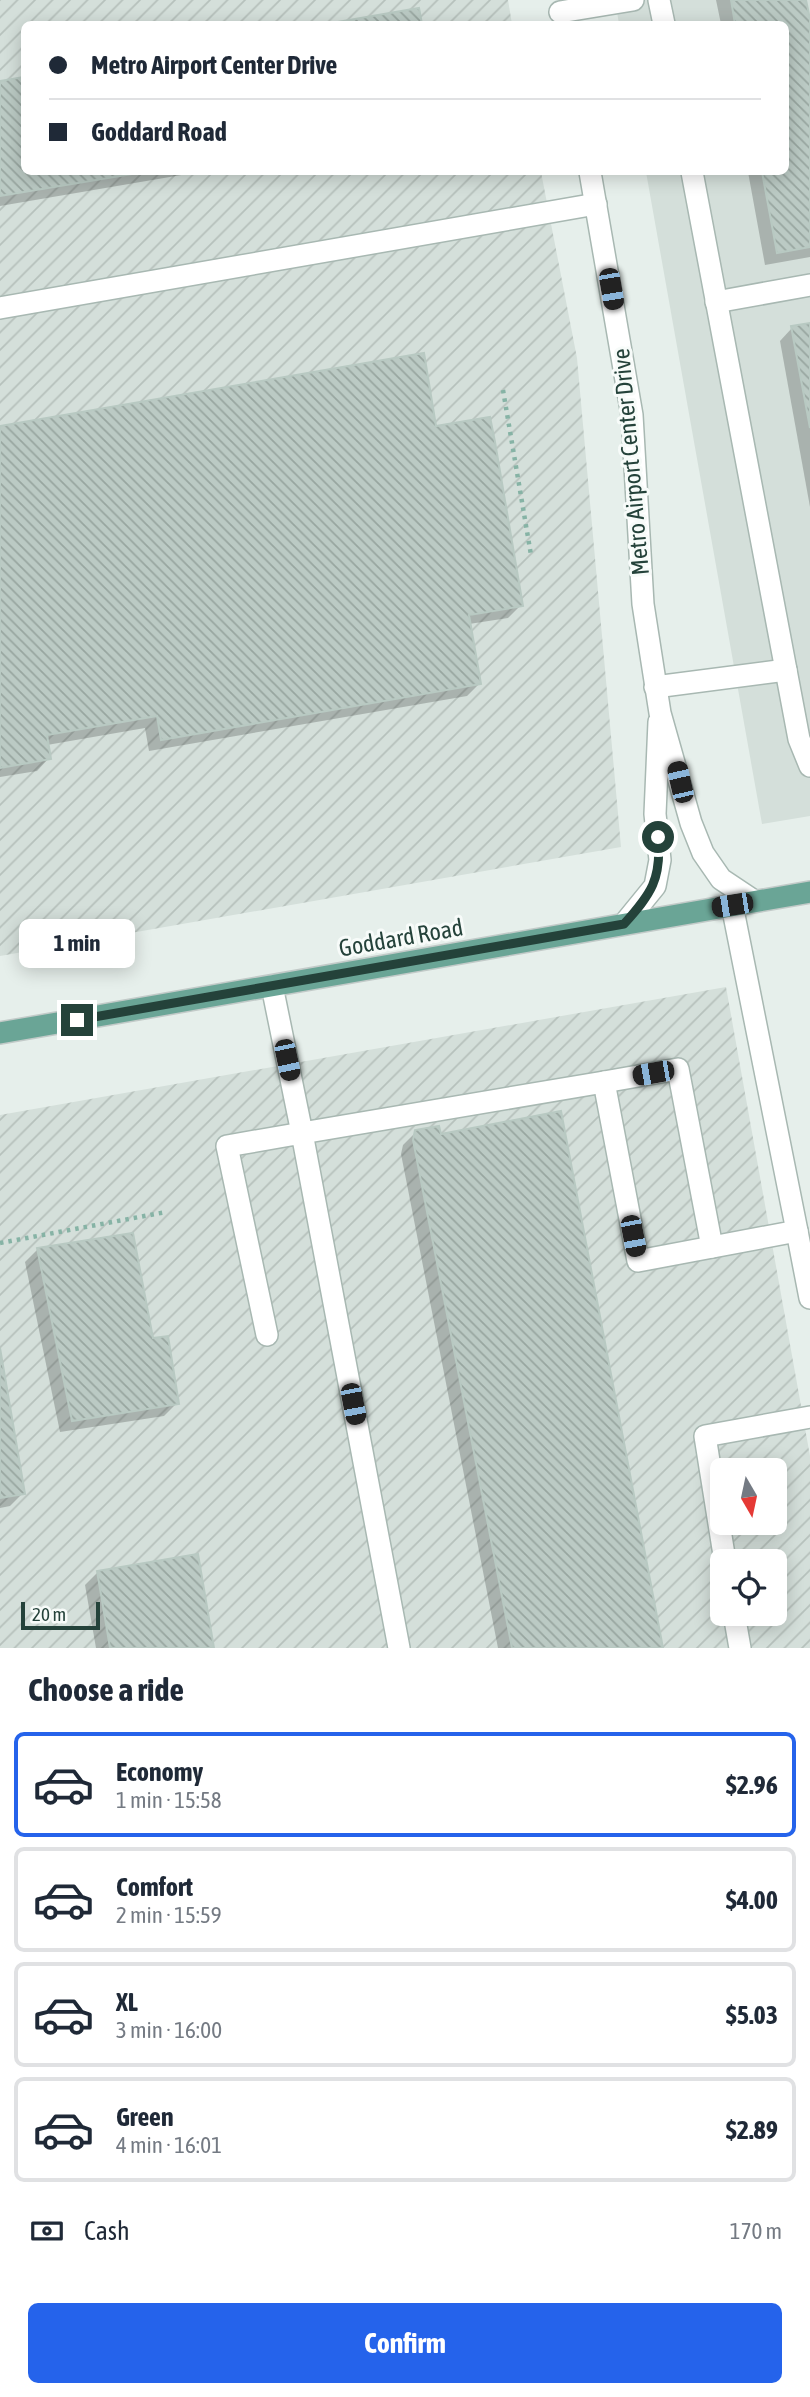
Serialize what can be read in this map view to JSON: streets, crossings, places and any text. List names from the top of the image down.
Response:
{
  "streets": {
    "main road": ["Goddard Road"],
    "street": ["Metro Airport Center Drive"]
  },
  "crossings": [
    ["Metro Airport Center Drive", "Goddard Road"]
  ],
  "scale_bar": "20 m",
  "north": "bottom",
  "page": {
    "banner": ["Metro Airport Center Drive", "Goddard Road"],
    "bubble": "1 min",
    "scale": "20 m",
    "heading": "Choose a ride",
    "list": [
      {
        "name": "Economy",
        "note": "1 min · 15:58",
        "value": "$2.96"
      },
      {
        "name": "Comfort",
        "note": "2 min · 15:59",
        "value": "$4.00"
      },
      {
        "name": "XL",
        "note": "3 min · 16:00",
        "value": "$5.03"
      },
      {
        "name": "Green",
        "note": "4 min · 16:01",
        "value": "$2.89"
      }
    ],
    "pay": ["Cash", "170 m"],
    "buttons": "Confirm"
  }
}
